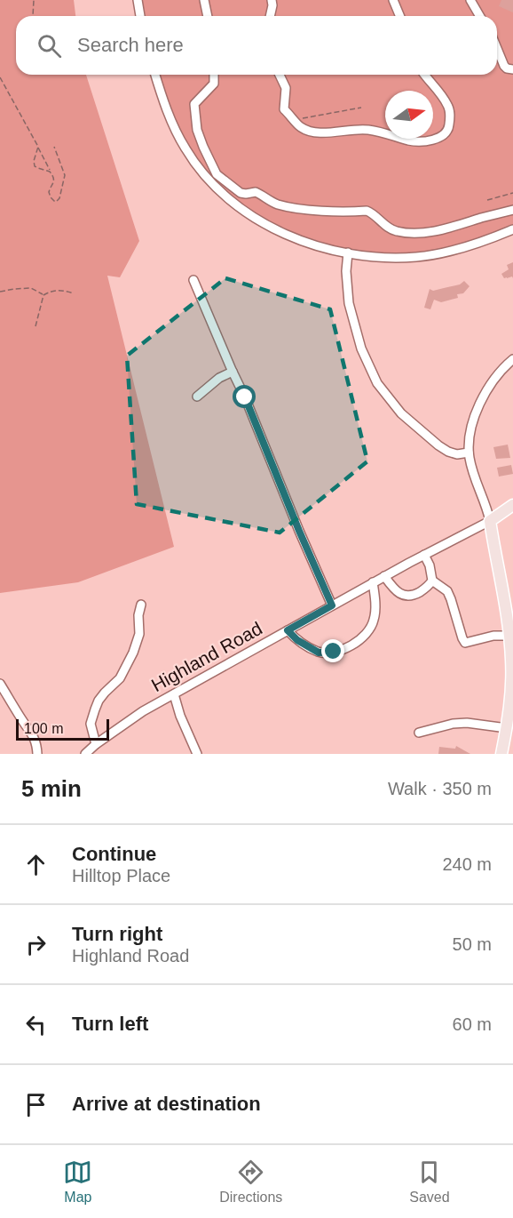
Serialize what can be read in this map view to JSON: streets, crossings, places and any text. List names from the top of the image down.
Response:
{
  "streets": {
    "street": ["Highland Road"]
  },
  "scale_bar": "100 m",
  "north": "right",
  "page": {
    "search": "Search here",
    "scale": "100 m",
    "heading": ["5 min", "Walk · 350 m"],
    "list": [
      ["Continue", "Hilltop Place", "240 m"],
      ["Turn right", "Highland Road", "50 m"],
      ["Turn left", "60 m"],
      "Arrive at destination"
    ],
    "nav": ["Map", "Directions", "Saved"]
  }
}
